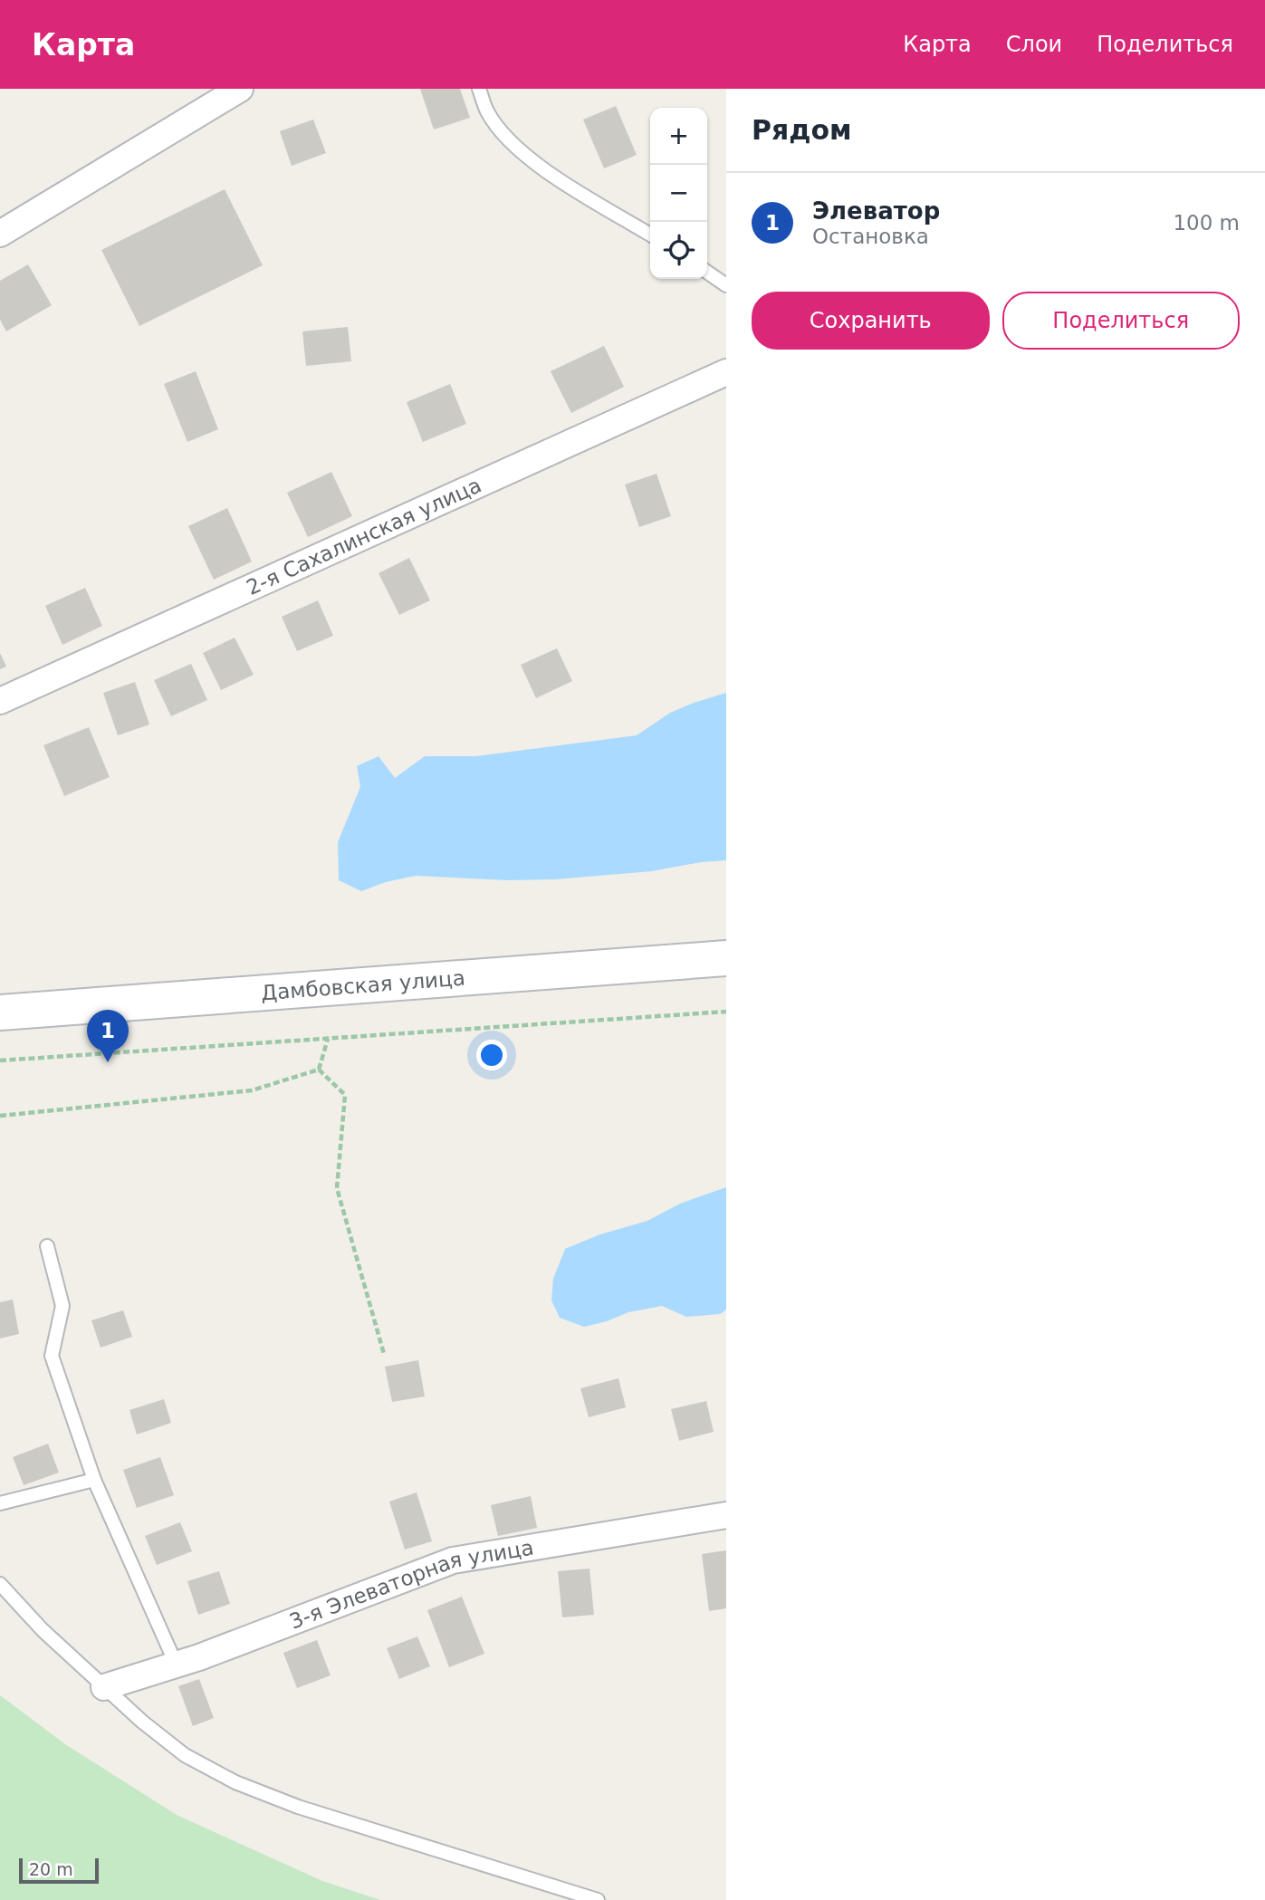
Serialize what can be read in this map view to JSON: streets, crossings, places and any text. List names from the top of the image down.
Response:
{
  "streets": {
    "main road": ["Дамбовская улица"],
    "street": ["2-я Сахалинская улица", "3-я Элеваторная улица"]
  },
  "scale_bar": "20 m",
  "page": {
    "header": "Карта",
    "nav": ["Карта", "Слои", "Поделиться"],
    "heading": "Рядом",
    "map_buttons": ["+", "−"],
    "list": [
      {
        "mark": "1",
        "name": "Элеватор",
        "note": "Остановка",
        "value": "100 m"
      }
    ],
    "buttons": ["Сохранить", "Поделиться"],
    "pins": "1",
    "scale": "20 m"
  }
}
